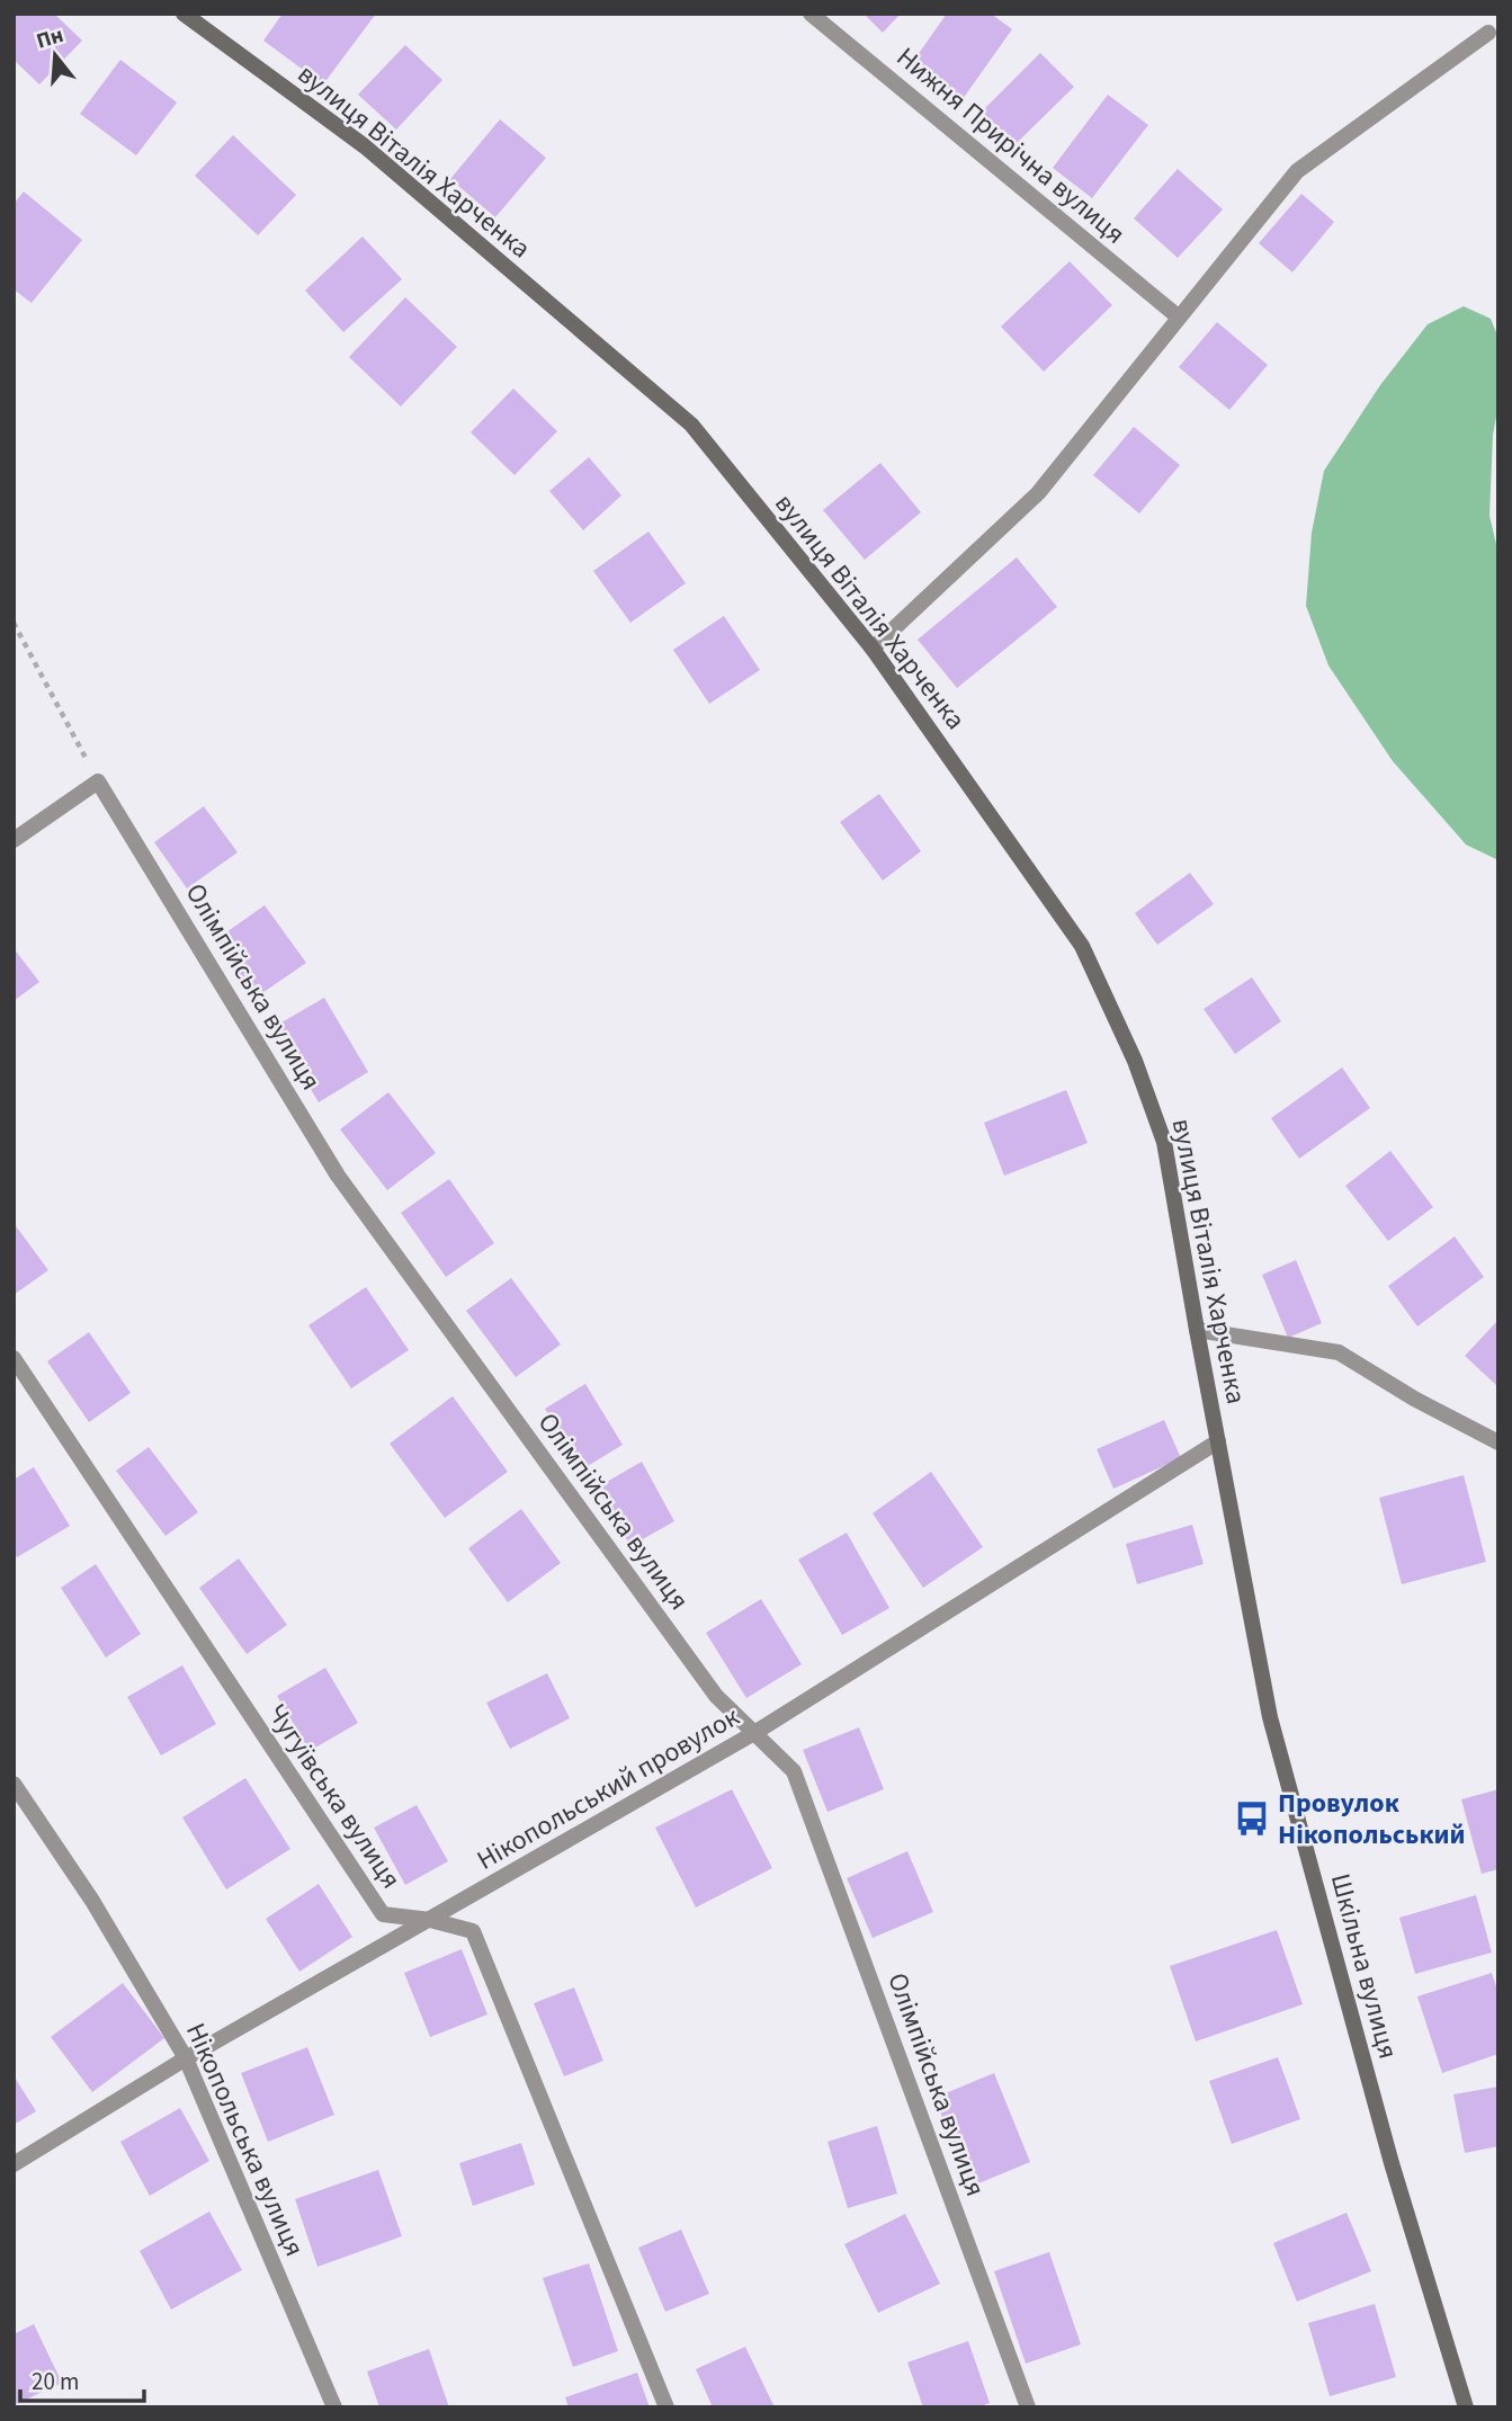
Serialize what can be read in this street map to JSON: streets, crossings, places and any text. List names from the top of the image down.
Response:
{
  "streets": {
    "street": [
      "Нижня Прирічна вулиця",
      "вулиця Віталія Харченка",
      "Олімпійська вулиця",
      "Нікопольський провулок",
      "Чугуївська вулиця",
      "Шкільна вулиця",
      "Нікопольська вулиця"
    ]
  },
  "crossings": [
    ["вулиця Віталія Харченка", "Нікопольський провулок"],
    ["вулиця Віталія Харченка", "Шкільна вулиця"],
    ["Олімпійська вулиця", "Нікопольський провулок"],
    ["Нікопольський провулок", "Чугуївська вулиця"],
    ["Нікопольський провулок", "Шкільна вулиця"],
    ["Нікопольський провулок", "Нікопольська вулиця"]
  ],
  "places": {
    "bus stop": ["Провулок Нікопольський"]
  },
  "scale_bar": "20 m",
  "north": "top"
}
